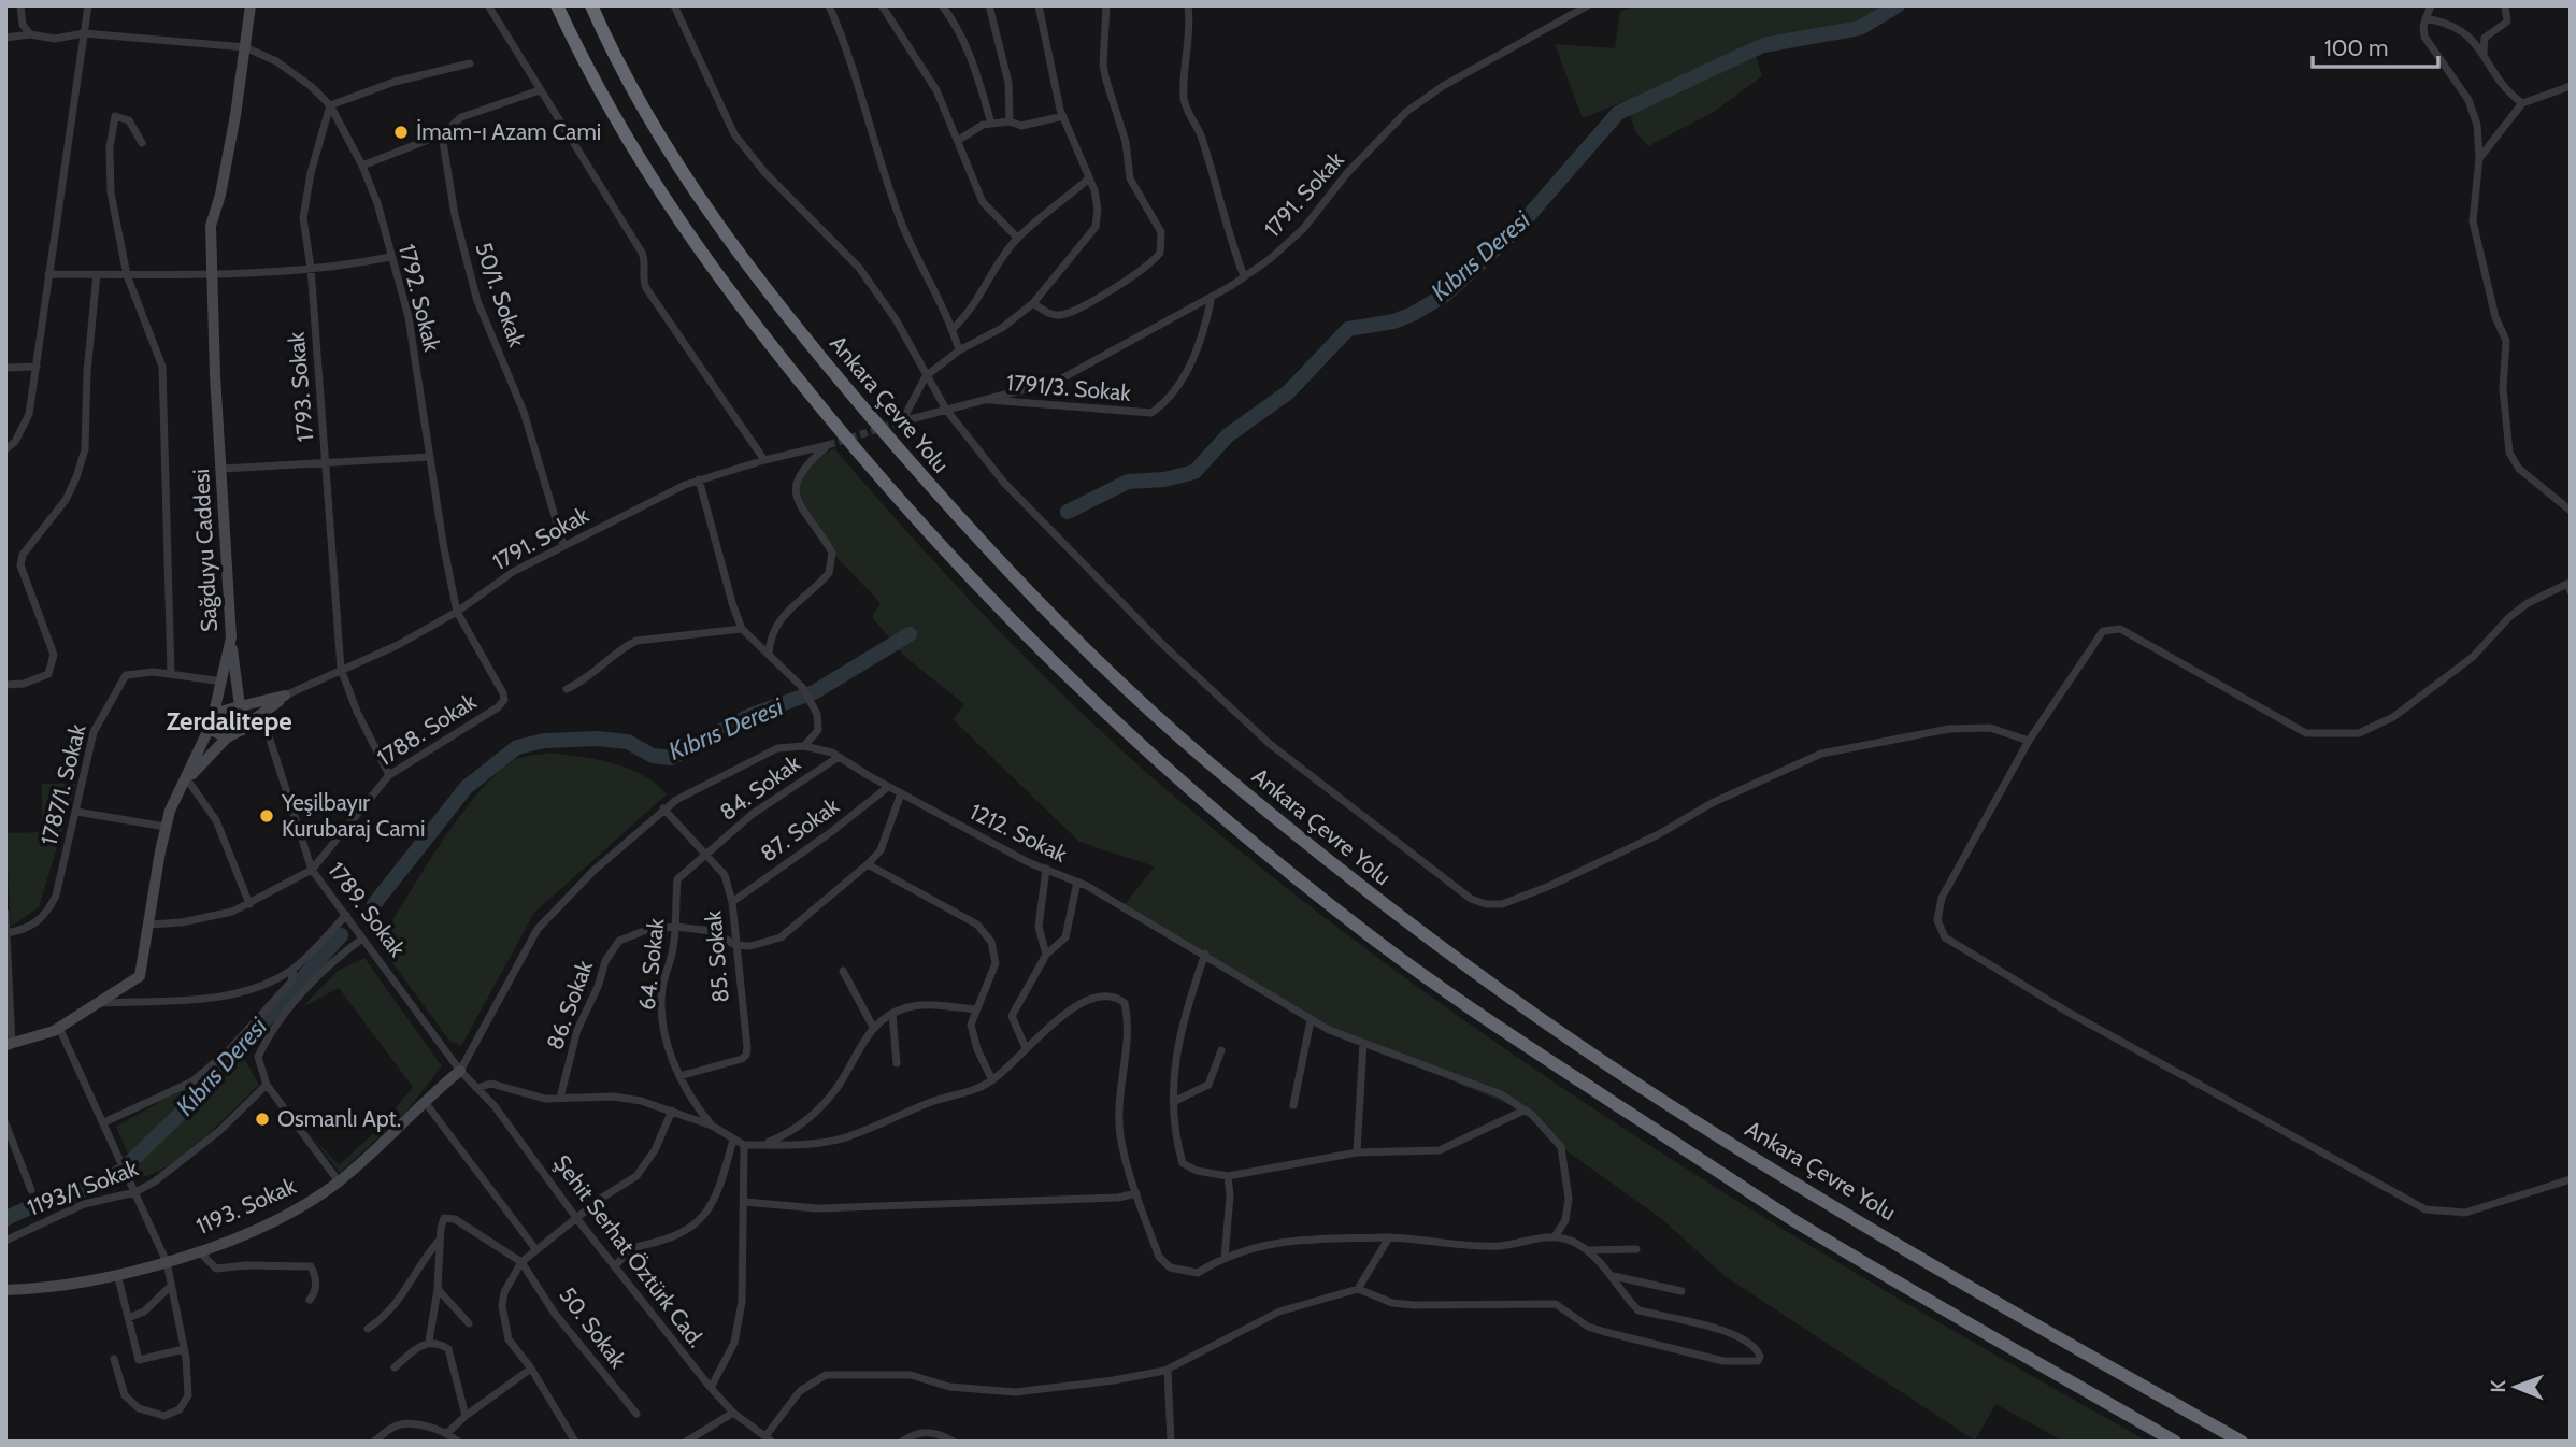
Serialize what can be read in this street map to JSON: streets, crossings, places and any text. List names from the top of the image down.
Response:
{
  "streets": {
    "highway": ["Ankara Çevre Yolu"],
    "street": [
      "1791. Sokak",
      "50/1. Sokak",
      "1792. Sokak",
      "1793. Sokak",
      "1791/3. Sokak",
      "Sağduyu Caddesi",
      "1788. Sokak",
      "1787/1. Sokak",
      "84. Sokak",
      "87. Sokak",
      "1212. Sokak",
      "1789. Sokak",
      "85. Sokak",
      "64. Sokak",
      "86. Sokak",
      "1193/1 Sokak",
      "1193. Sokak",
      "Şehit Serhat Öztürk Cad.",
      "50. Sokak"
    ]
  },
  "crossings": [
    ["1791. Sokak", "50/1. Sokak"],
    ["1791. Sokak", "1792. Sokak"],
    ["1791. Sokak", "1793. Sokak"],
    ["1791. Sokak", "1791/3. Sokak"],
    ["1791. Sokak", "1788. Sokak"],
    ["1792. Sokak", "1793. Sokak"],
    ["1792. Sokak", "Sağduyu Caddesi"],
    ["1792. Sokak", "1788. Sokak"],
    ["1793. Sokak", "1788. Sokak"],
    ["Sağduyu Caddesi", "1788. Sokak"],
    ["Sağduyu Caddesi", "1787/1. Sokak"],
    ["1788. Sokak", "1789. Sokak"],
    ["84. Sokak", "1212. Sokak"],
    ["84. Sokak", "85. Sokak"],
    ["84. Sokak", "64. Sokak"],
    ["87. Sokak", "1212. Sokak"],
    ["87. Sokak", "85. Sokak"],
    ["1212. Sokak", "1789. Sokak"],
    ["1212. Sokak", "85. Sokak"],
    ["1212. Sokak", "1193. Sokak"],
    ["1212. Sokak", "Şehit Serhat Öztürk Cad."],
    ["1789. Sokak", "1193. Sokak"],
    ["1789. Sokak", "Şehit Serhat Öztürk Cad."],
    ["85. Sokak", "64. Sokak"],
    ["85. Sokak", "86. Sokak"],
    ["64. Sokak", "86. Sokak"],
    ["1193. Sokak", "Şehit Serhat Öztürk Cad."]
  ],
  "districts": ["Zerdalitepe"],
  "water": ["Kıbrıs Deresi"],
  "places": ["İmam-ı Azam Cami", "Yeşilbayır Kurubaraj Cami", "Osmanlı Apt."],
  "scale_bar": "100 m",
  "north": "left"
}
